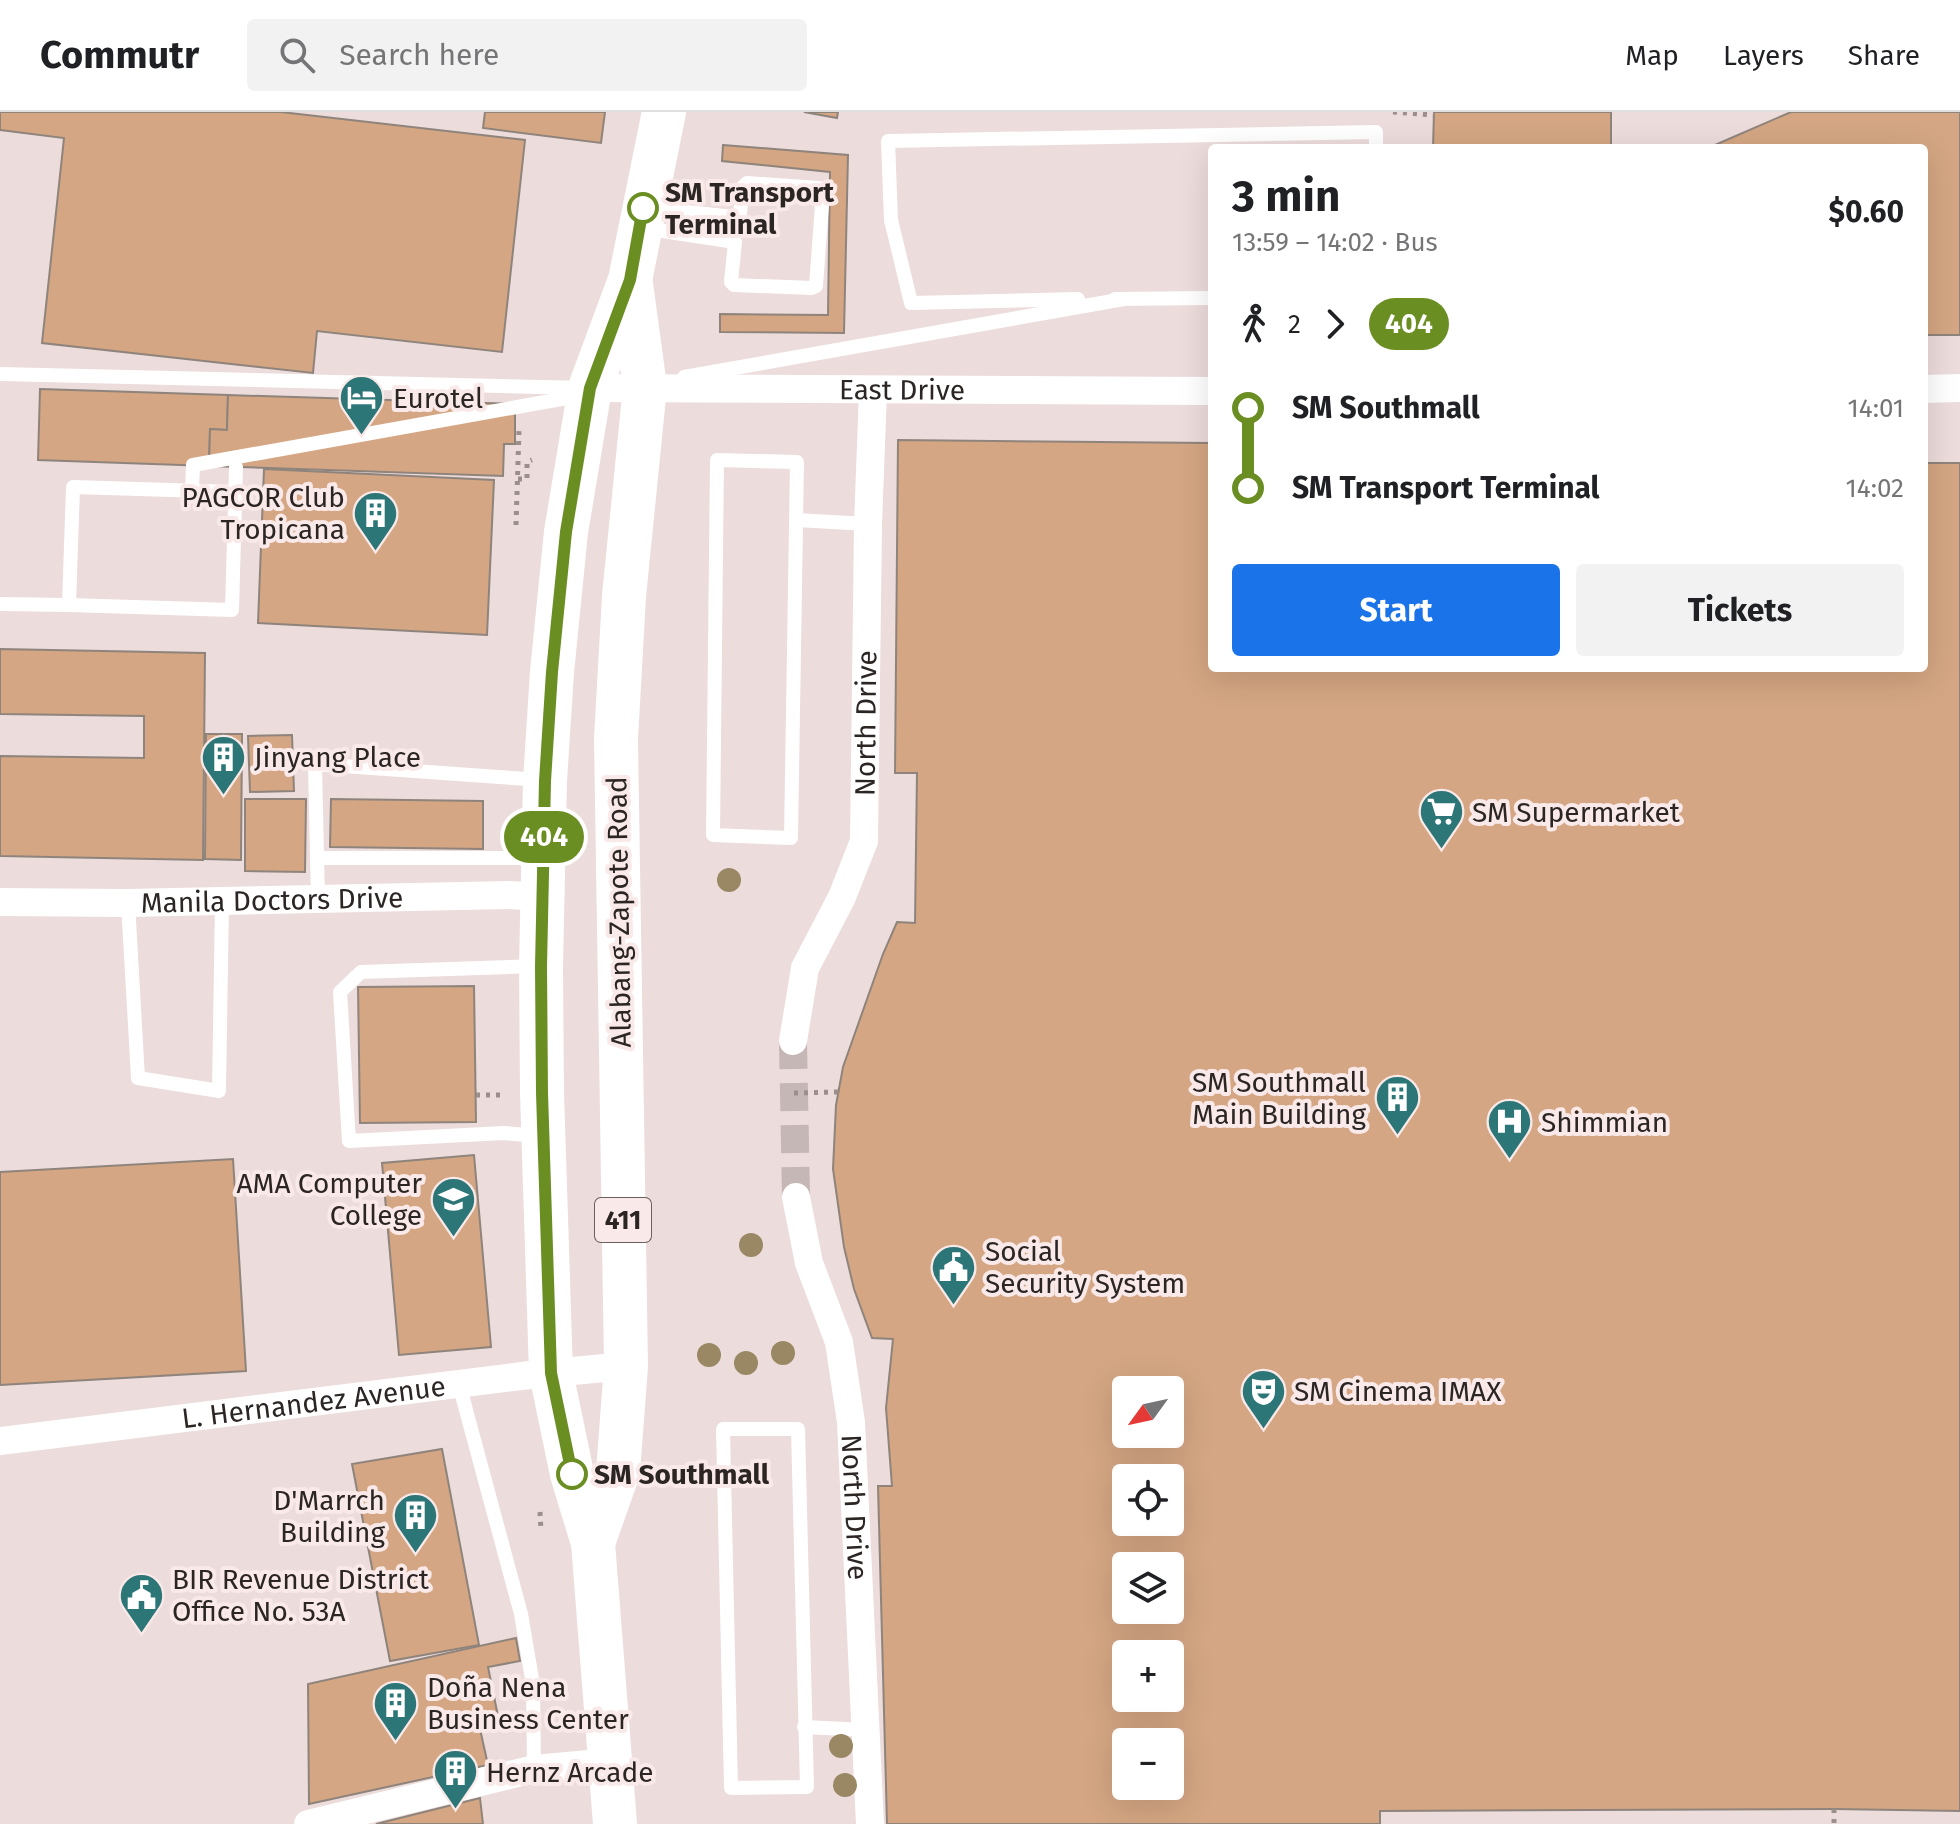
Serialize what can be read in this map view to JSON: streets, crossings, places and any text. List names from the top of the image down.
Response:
{
  "streets": {
    "highway": ["Alabang-Zapote Road", "411"],
    "street": [
      "East Drive",
      "North Drive",
      "Manila Doctors Drive",
      "L. Hernandez Avenue"
    ]
  },
  "crossings": [
    ["East Drive", "North Drive"],
    ["East Drive", "Alabang-Zapote Road"],
    ["Manila Doctors Drive", "Alabang-Zapote Road"],
    ["Alabang-Zapote Road", "L. Hernandez Avenue"]
  ],
  "places": {
    "other": ["SM Transport Terminal", "SM Southmall"],
    "hotel": ["Eurotel"],
    "building": [
      "PAGCOR Club Tropicana",
      "Jinyang Place",
      "SM Southmall Main Building",
      "D'Marrch Building",
      "Doña Nena Business Center",
      "Hernz Arcade"
    ],
    "supermarket": ["SM Supermarket"],
    "hospital": ["Shimmian"],
    "school or university": ["AMA Computer College"],
    "public building": ["Social Security System", "BIR Revenue District Office No. 53A"],
    "theatre": ["SM Cinema IMAX"]
  },
  "lines": ["bus line 404"],
  "north": "bottom left",
  "page": {
    "header": "Commutr",
    "search": "Search here",
    "nav": ["Map", "Layers", "Share"],
    "on_map": "404",
    "heading": ["3 min", "13:59 – 14:02 · Bus", "$0.60"],
    "legs": ["2", "404"],
    "list": [
      {
        "name": "SM Southmall",
        "value": "14:01"
      },
      {
        "name": "SM Transport Terminal",
        "value": "14:02"
      }
    ],
    "buttons": ["Start", "Tickets"],
    "map_buttons": ["+", "−"]
  }
}
